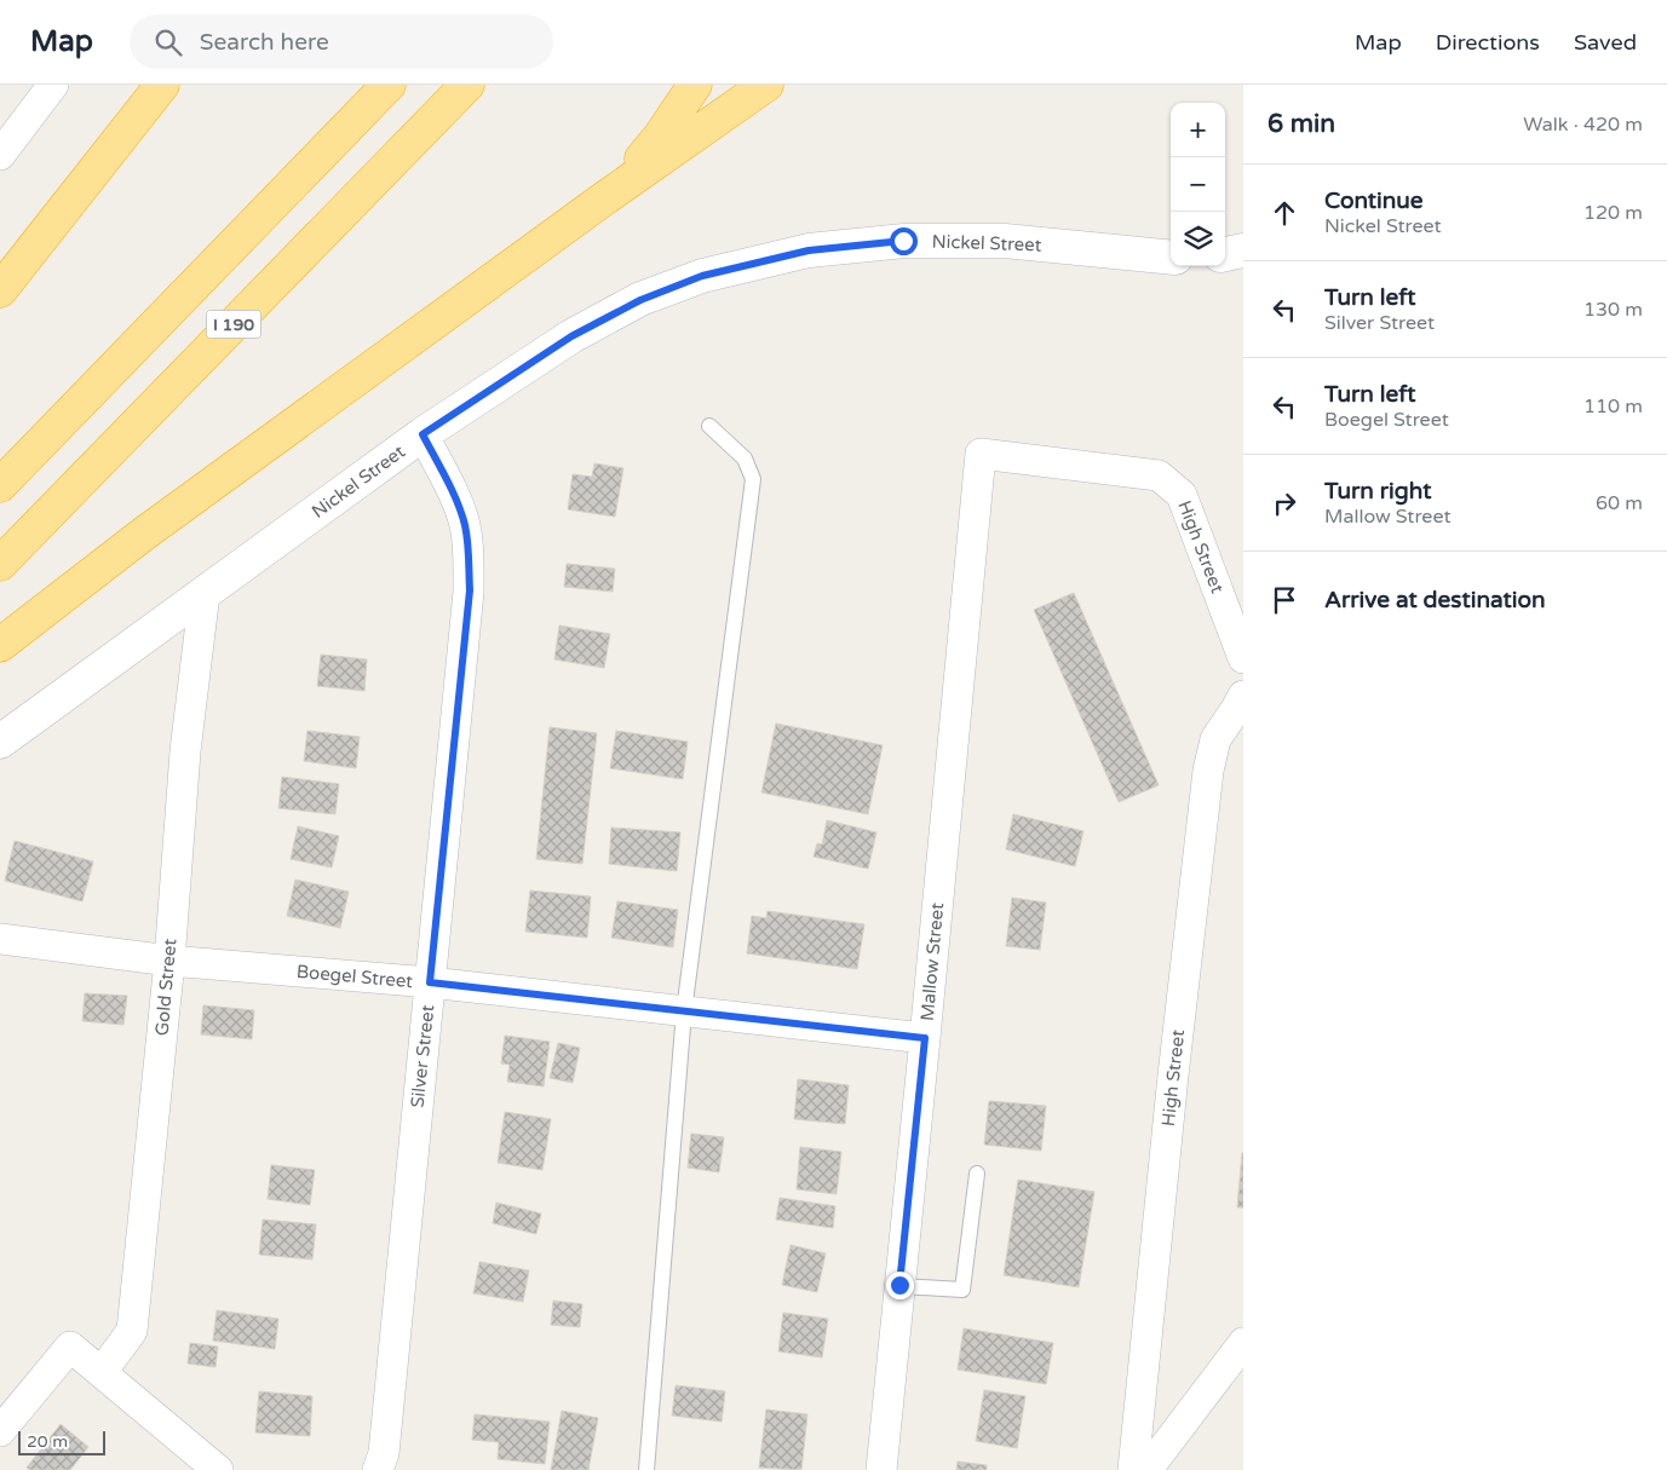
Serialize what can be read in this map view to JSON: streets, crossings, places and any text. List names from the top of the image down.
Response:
{
  "streets": {
    "highway": ["I 190"],
    "main road": ["Nickel Street"],
    "street": [
      "High Street",
      "Mallow Street",
      "Boegel Street",
      "Gold Street",
      "Silver Street"
    ]
  },
  "crossings": [
    ["Nickel Street", "Gold Street"],
    ["Nickel Street", "Silver Street"],
    ["High Street", "Mallow Street"],
    ["Mallow Street", "Boegel Street"],
    ["Boegel Street", "Gold Street"],
    ["Boegel Street", "Silver Street"]
  ],
  "scale_bar": "20 m",
  "page": {
    "header": "Map",
    "search": "Search here",
    "nav": ["Map", "Directions", "Saved"],
    "heading": ["6 min", "Walk · 420 m"],
    "map_buttons": ["+", "−"],
    "list": [
      ["Continue", "Nickel Street", "120 m"],
      ["Turn left", "Silver Street", "130 m"],
      ["Turn left", "Boegel Street", "110 m"],
      ["Turn right", "Mallow Street", "60 m"],
      "Arrive at destination"
    ],
    "scale": "20 m"
  }
}
